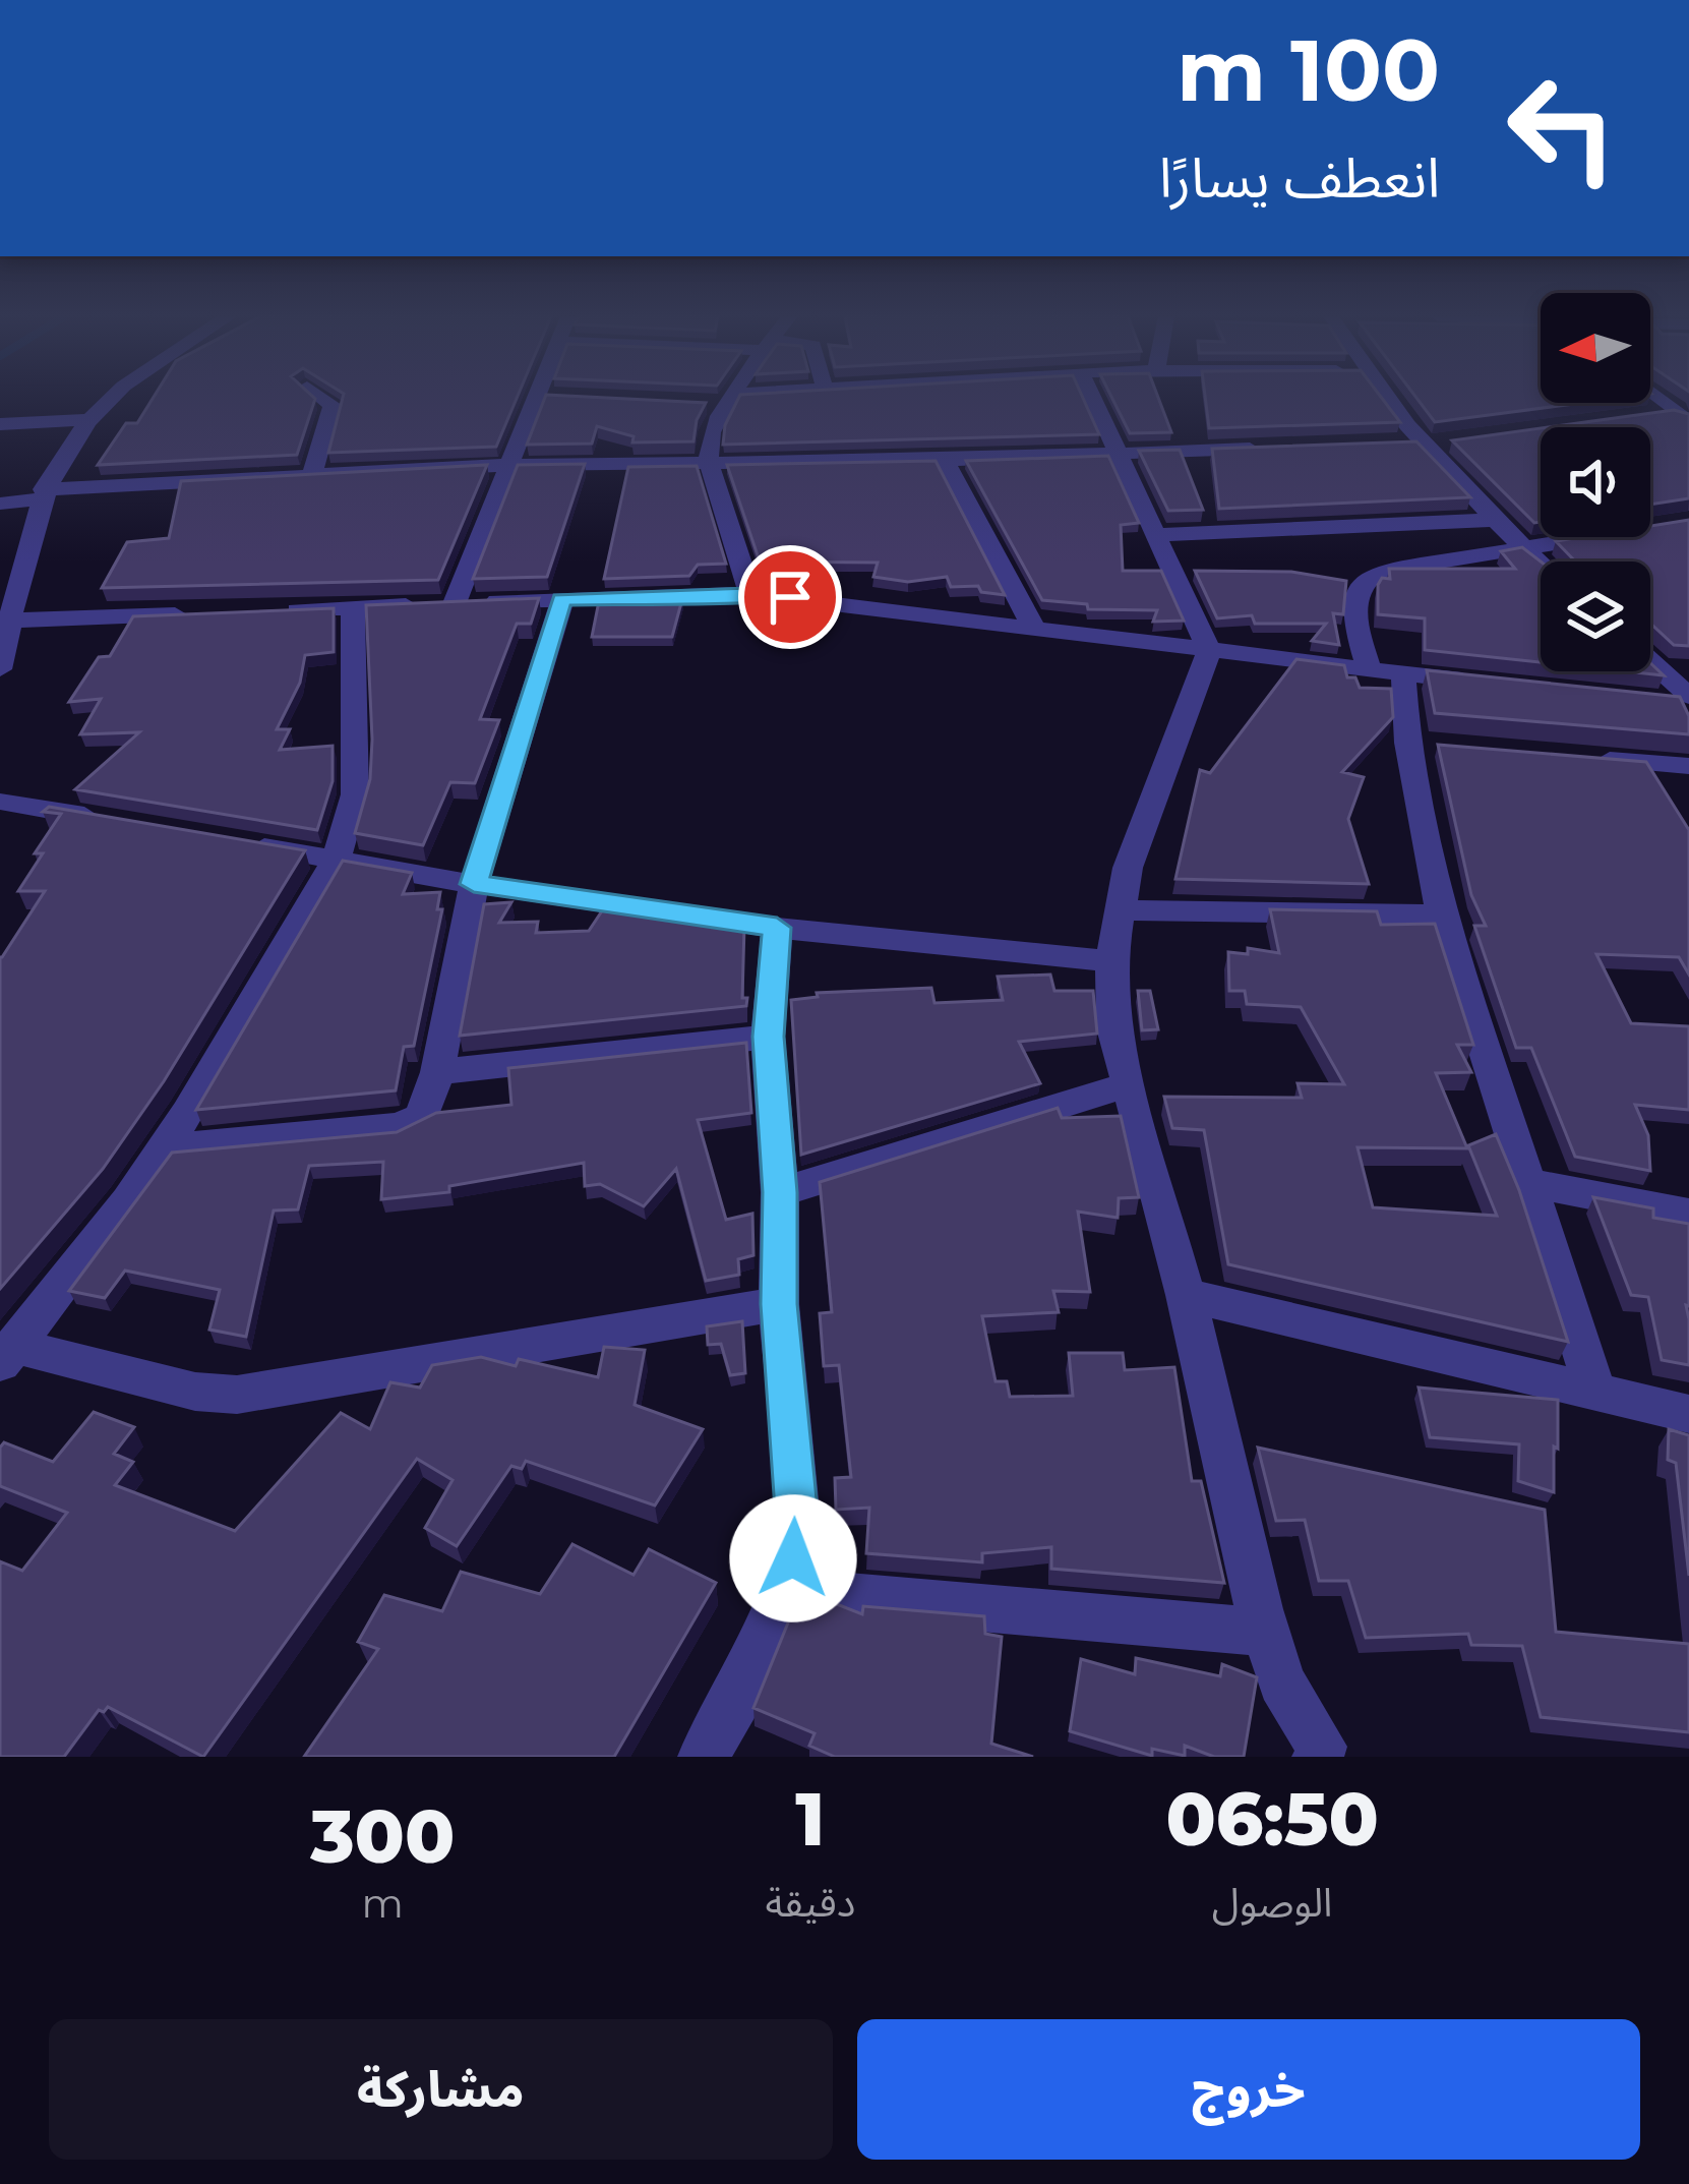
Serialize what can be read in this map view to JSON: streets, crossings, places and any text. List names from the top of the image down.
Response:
{
  "north": "left",
  "page": {
    "turn": ["100 m", "انعطف يسارًا"],
    "eta": [
      "06:50",
      "الوصول",
      "1",
      "دقيقة",
      "300",
      "m"
    ],
    "buttons": ["خروج", "مشاركة"]
  }
}
